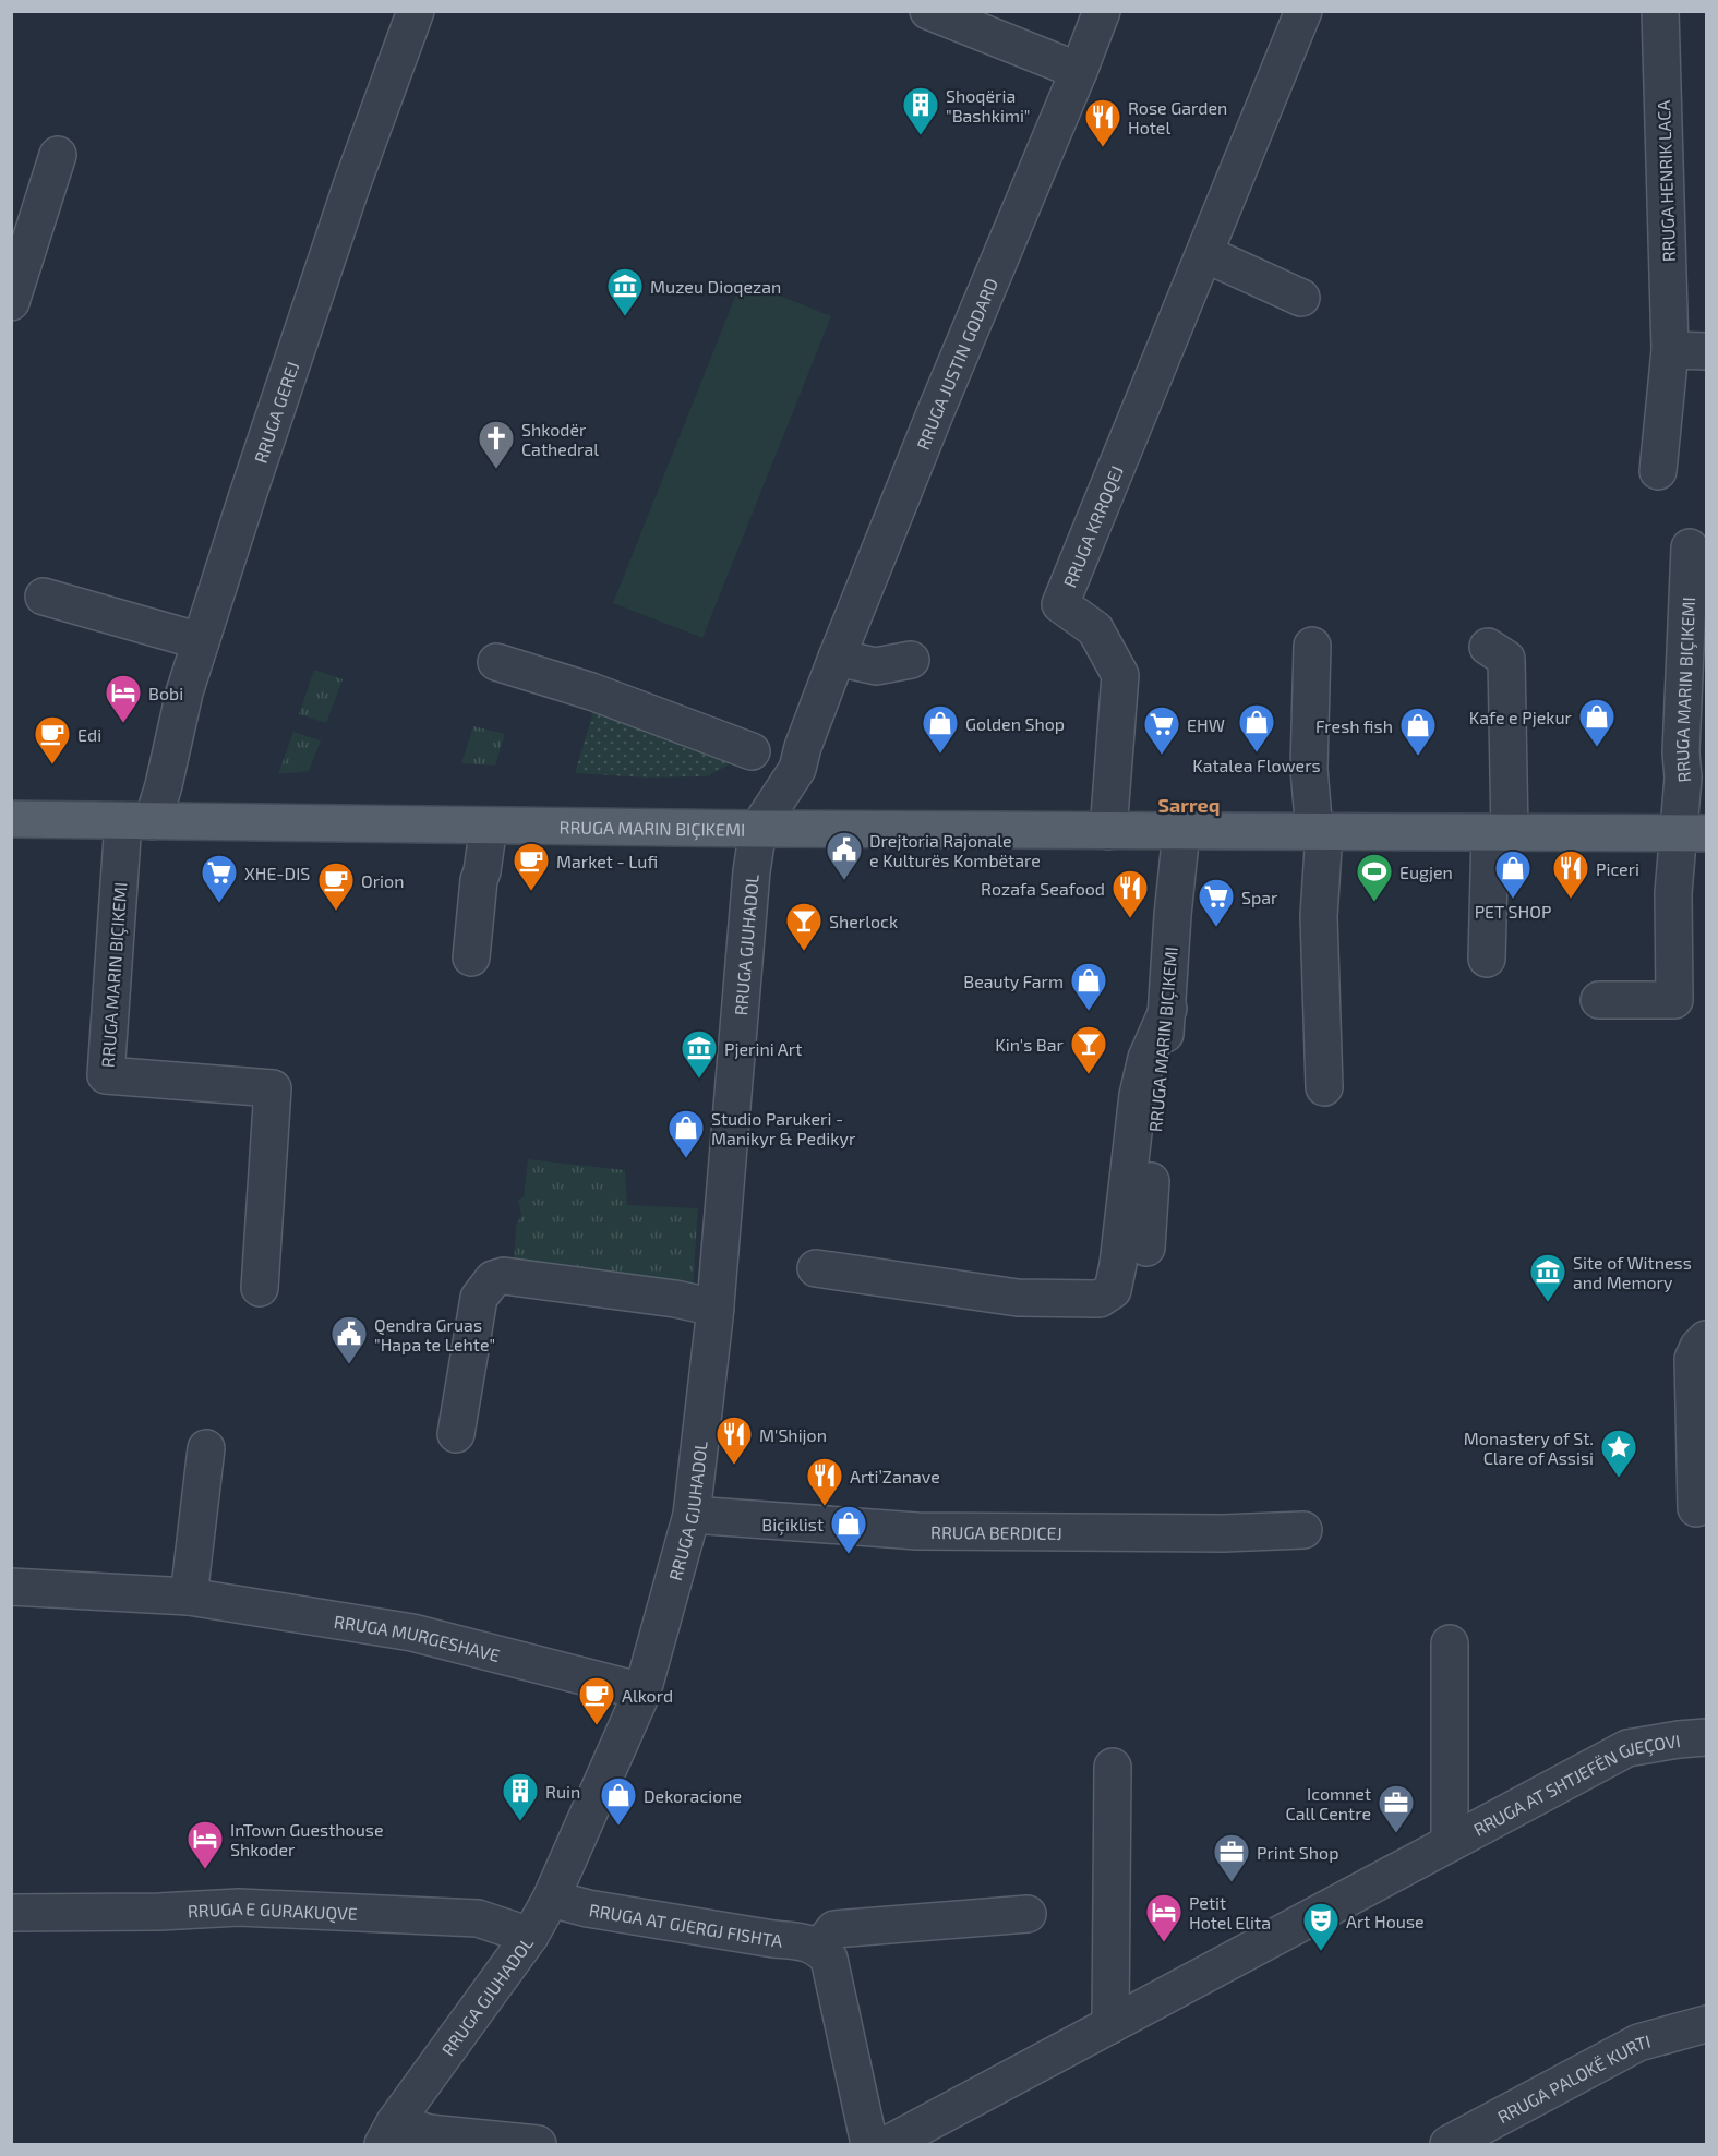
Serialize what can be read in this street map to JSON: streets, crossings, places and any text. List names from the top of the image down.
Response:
{
  "streets": {
    "main road": ["RRUGA MARIN BIÇIKEMI"],
    "street": [
      "RRUGA HENRIK LACA",
      "RRUGA JUSTIN GODARD",
      "RRUGA GEREJ",
      "RRUGA KRROQEJ",
      "RRUGA GJUHADOL",
      "RRUGA BERDICEJ",
      "RRUGA MURGESHAVE",
      "RRUGA AT SHTJEFËN GJEÇOVI",
      "RRUGA E GURAKUQVE",
      "RRUGA AT GJERGJ FISHTA",
      "RRUGA PALOKË KURTI"
    ]
  },
  "crossings": [
    ["RRUGA JUSTIN GODARD", "RRUGA MARIN BIÇIKEMI"],
    ["RRUGA JUSTIN GODARD", "RRUGA GJUHADOL"],
    ["RRUGA GEREJ", "RRUGA MARIN BIÇIKEMI"],
    ["RRUGA KRROQEJ", "RRUGA MARIN BIÇIKEMI"],
    ["RRUGA MARIN BIÇIKEMI", "RRUGA GJUHADOL"],
    ["RRUGA GJUHADOL", "RRUGA BERDICEJ"],
    ["RRUGA GJUHADOL", "RRUGA MURGESHAVE"],
    ["RRUGA GJUHADOL", "RRUGA E GURAKUQVE"],
    ["RRUGA GJUHADOL", "RRUGA AT GJERGJ FISHTA"]
  ],
  "districts": ["Sarreq"],
  "places": {
    "building": ["Shoqëria \"Bashkimi\"", "Ruin"],
    "restaurant": [
      "Rose Garden Hotel",
      "Piceri",
      "Rozafa Seafood",
      "M'Shijon",
      "Arti’Zanave"
    ],
    "museum": ["Muzeu Dioqezan", "Pjerini Art", "Site of Witness and Memory"],
    "church": ["Shkodër Cathedral"],
    "hotel": ["Bobi", "InTown Guesthouse Shkoder", "Petit Hotel Elita"],
    "shop": [
      "Kafe e Pjekur",
      "Katalea Flowers",
      "Golden Shop",
      "Fresh fish",
      "PET SHOP",
      "Beauty Farm",
      "Studio Parukeri - Manikyr & Pedikyr",
      "Biçiklist",
      "Dekoracione"
    ],
    "supermarket": ["EHW", "XHE-DIS", "Spar"],
    "cafe": [
      "Edi",
      "Market - Lufi",
      "Orion",
      "Alkord"
    ],
    "public building": ["Drejtoria Rajonale e Kulturës Kombëtare", "Qendra Gruas \"Hapa te Lehte\""],
    "sports": ["Eugjen"],
    "bar": ["Sherlock", "Kin's Bar"],
    "place": ["Monastery of St. Clare of Assisi"],
    "office": ["Icomnet Call Centre", "Print Shop"],
    "theatre": ["Art House"]
  }
}
